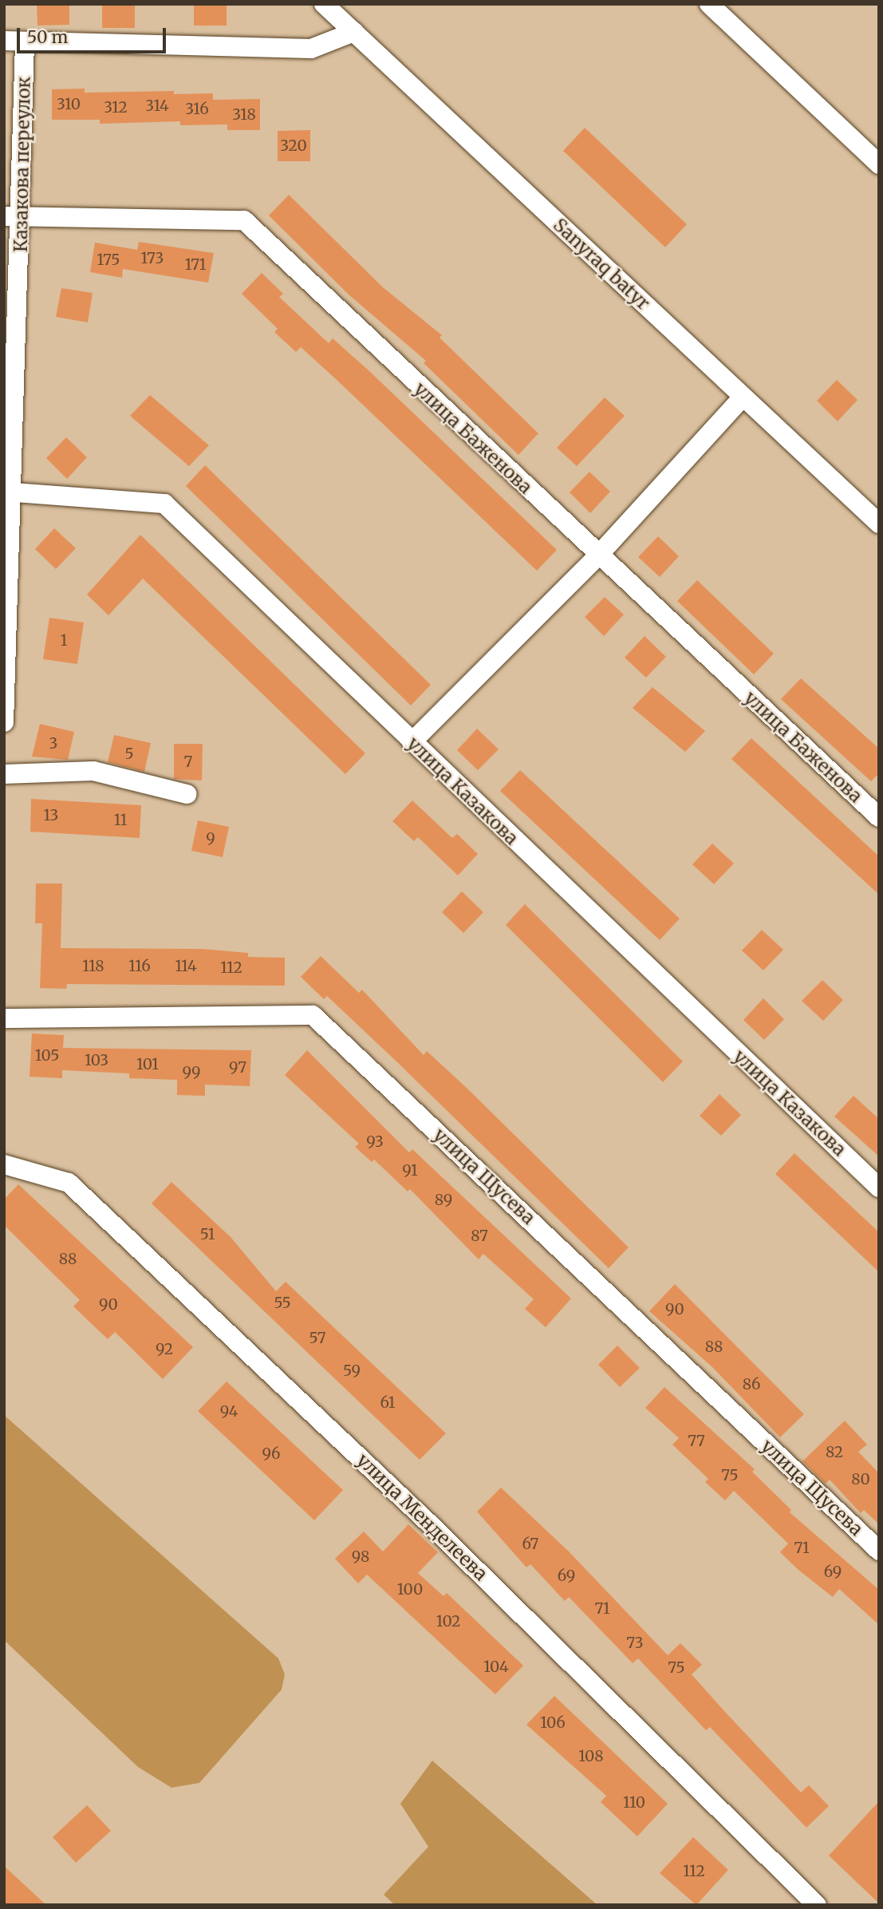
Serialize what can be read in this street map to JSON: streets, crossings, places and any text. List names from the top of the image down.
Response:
{
  "streets": {
    "street": [
      "Казакова переулок",
      "Sanyraq batyr",
      "улица Баженова",
      "улица Казакова",
      "улица Щусева",
      "улица Менделеева"
    ]
  },
  "crossings": [
    ["Казакова переулок", "улица Баженова"],
    ["Казакова переулок", "улица Казакова"]
  ],
  "house_numbers": [
    "310",
    "314",
    "312",
    "316",
    "318",
    "320",
    "173",
    "175",
    "171",
    "1",
    "3",
    "5",
    "7",
    "13",
    "11",
    "9",
    "118",
    "116",
    "114",
    "112",
    "105",
    "103",
    "101",
    "97",
    "99",
    "93",
    "91",
    "89",
    "51",
    "87",
    "88",
    "55",
    "90",
    "90",
    "57",
    "88",
    "92",
    "59",
    "86",
    "61",
    "94",
    "77",
    "82",
    "96",
    "75",
    "80",
    "67",
    "71",
    "98",
    "69",
    "69",
    "100",
    "71",
    "102",
    "73",
    "104",
    "75",
    "106",
    "108",
    "110",
    "112"
  ],
  "scale_bar": "50 m"
}
